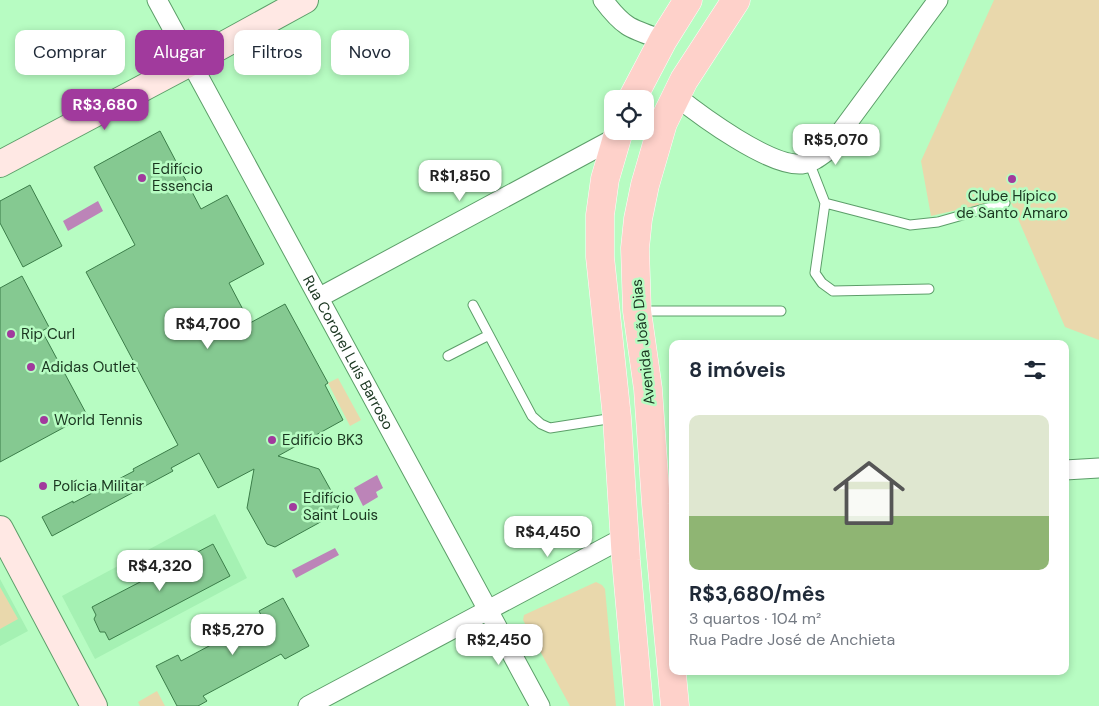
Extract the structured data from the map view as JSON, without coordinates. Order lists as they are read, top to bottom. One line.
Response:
{"streets":{"main road":["Avenida João Dias"],"street":["Rua Coronel Luís Barroso"]},"places":["Edifício Essencia","Clube Hípico de Santo Amaro","Rip Curl","Adidas Outlet","World Tennis","Edifício BK3","Polícia Militar","Edifício Saint Louis"],"page":{"chip":["Comprar","Alugar","Filtros","Novo"],"price":["R$3,680","R$5,070","R$1,850","R$4,700","R$4,450","R$4,320","R$5,270","R$2,450"],"heading":"8 imóveis","list":[{"name":"R$3,680/mês","note":"3 quartos · 104 m² · Rua Padre José de Anchieta"}]}}
